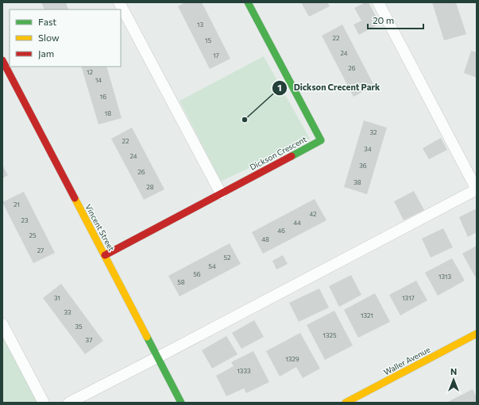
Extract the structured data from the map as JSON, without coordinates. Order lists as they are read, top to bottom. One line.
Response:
{"streets":{"street":["Dickson Crescent","Vincent Street","Waller Avenue"]},"crossings":[["Dickson Crescent","Vincent Street"]],"places":["Dickson Crecent Park"],"house_numbers":["13","22","15","24","17","26","12","14","16","18","32","22","34","24","36","26","38","28","21","42","23","44","46","25","48","27","52","54","56","1313","58","31","1317","33","1321","35","1325","37","1329","1333"],"legend":["Fast","Slow","Jam"],"scale_bar":"20 m","north":"top"}
